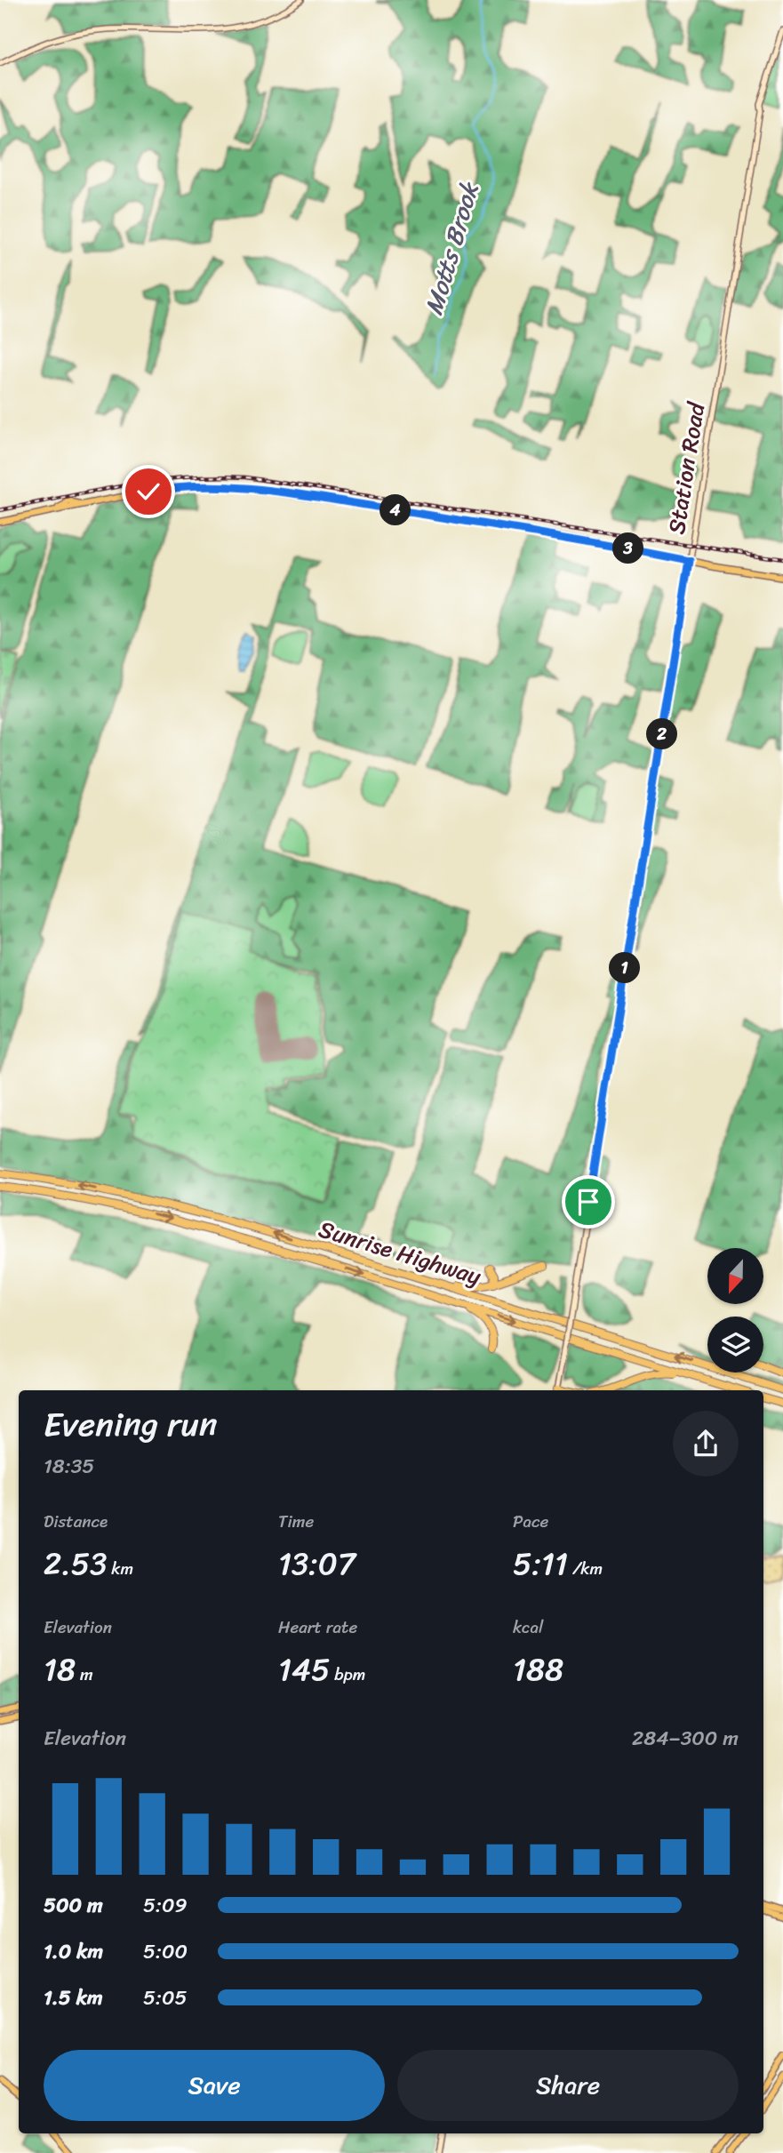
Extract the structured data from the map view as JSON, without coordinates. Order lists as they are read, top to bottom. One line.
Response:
{"streets":{"highway":["Sunrise Highway"],"main road":["Station Road"]},"water":["Motts Brook"],"north":"bottom","page":{"pins":["4","3","2","1"],"heading":["Evening run","18:35"],"stats":[["Distance","2.53 km"],["Time","13:07"],["Pace","5:11 /km"],["Elevation","18 m"],["Heart rate","145 bpm"],["kcal","188"]],"chart":["Elevation","284–300 m"],"list":[{"name":"500 m","note":"5:09"},{"name":"1.0 km","note":"5:00"},{"name":"1.5 km","note":"5:05"}],"buttons":["Save","Share"]}}
